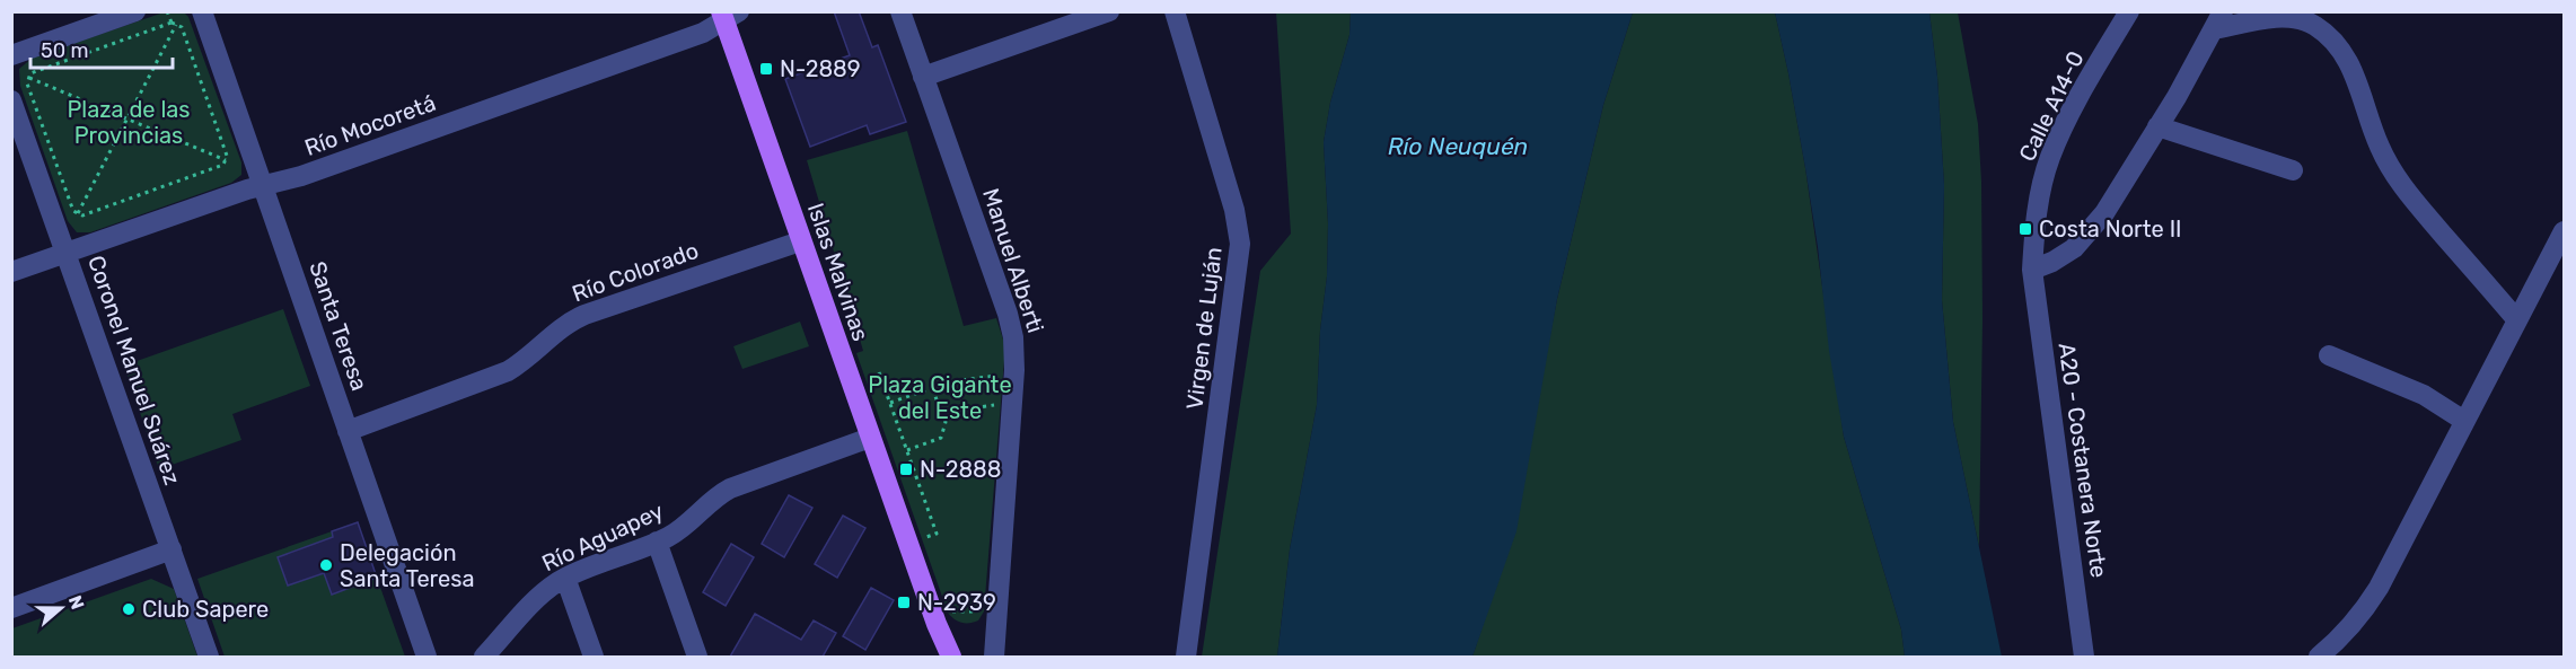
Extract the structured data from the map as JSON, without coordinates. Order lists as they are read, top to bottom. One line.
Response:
{"streets":{"main road":["Islas Malvinas"],"street":["Calle A14-0","Río Mocoretá","Manuel Alberti","Río Colorado","Santa Teresa","Virgen de Luján","Coronel Manuel Suárez","A20 - Costanera Norte","Río Aguapey"]},"crossings":[["Calle A14-0","A20 - Costanera Norte"],["Río Mocoretá","Islas Malvinas"],["Río Mocoretá","Santa Teresa"],["Río Mocoretá","Coronel Manuel Suárez"],["Río Colorado","Islas Malvinas"],["Río Colorado","Santa Teresa"],["Islas Malvinas","Río Aguapey"]],"water":["Río Neuquén"],"parks":["Plaza de las Provincias","Plaza Gigante del Este"],"places":{"transit":["N-2889","Costa Norte II","N-2888","N-2939"],"other":["Delegación Santa Teresa","Club Sapere"]},"scale_bar":"50 m","north":"right"}
